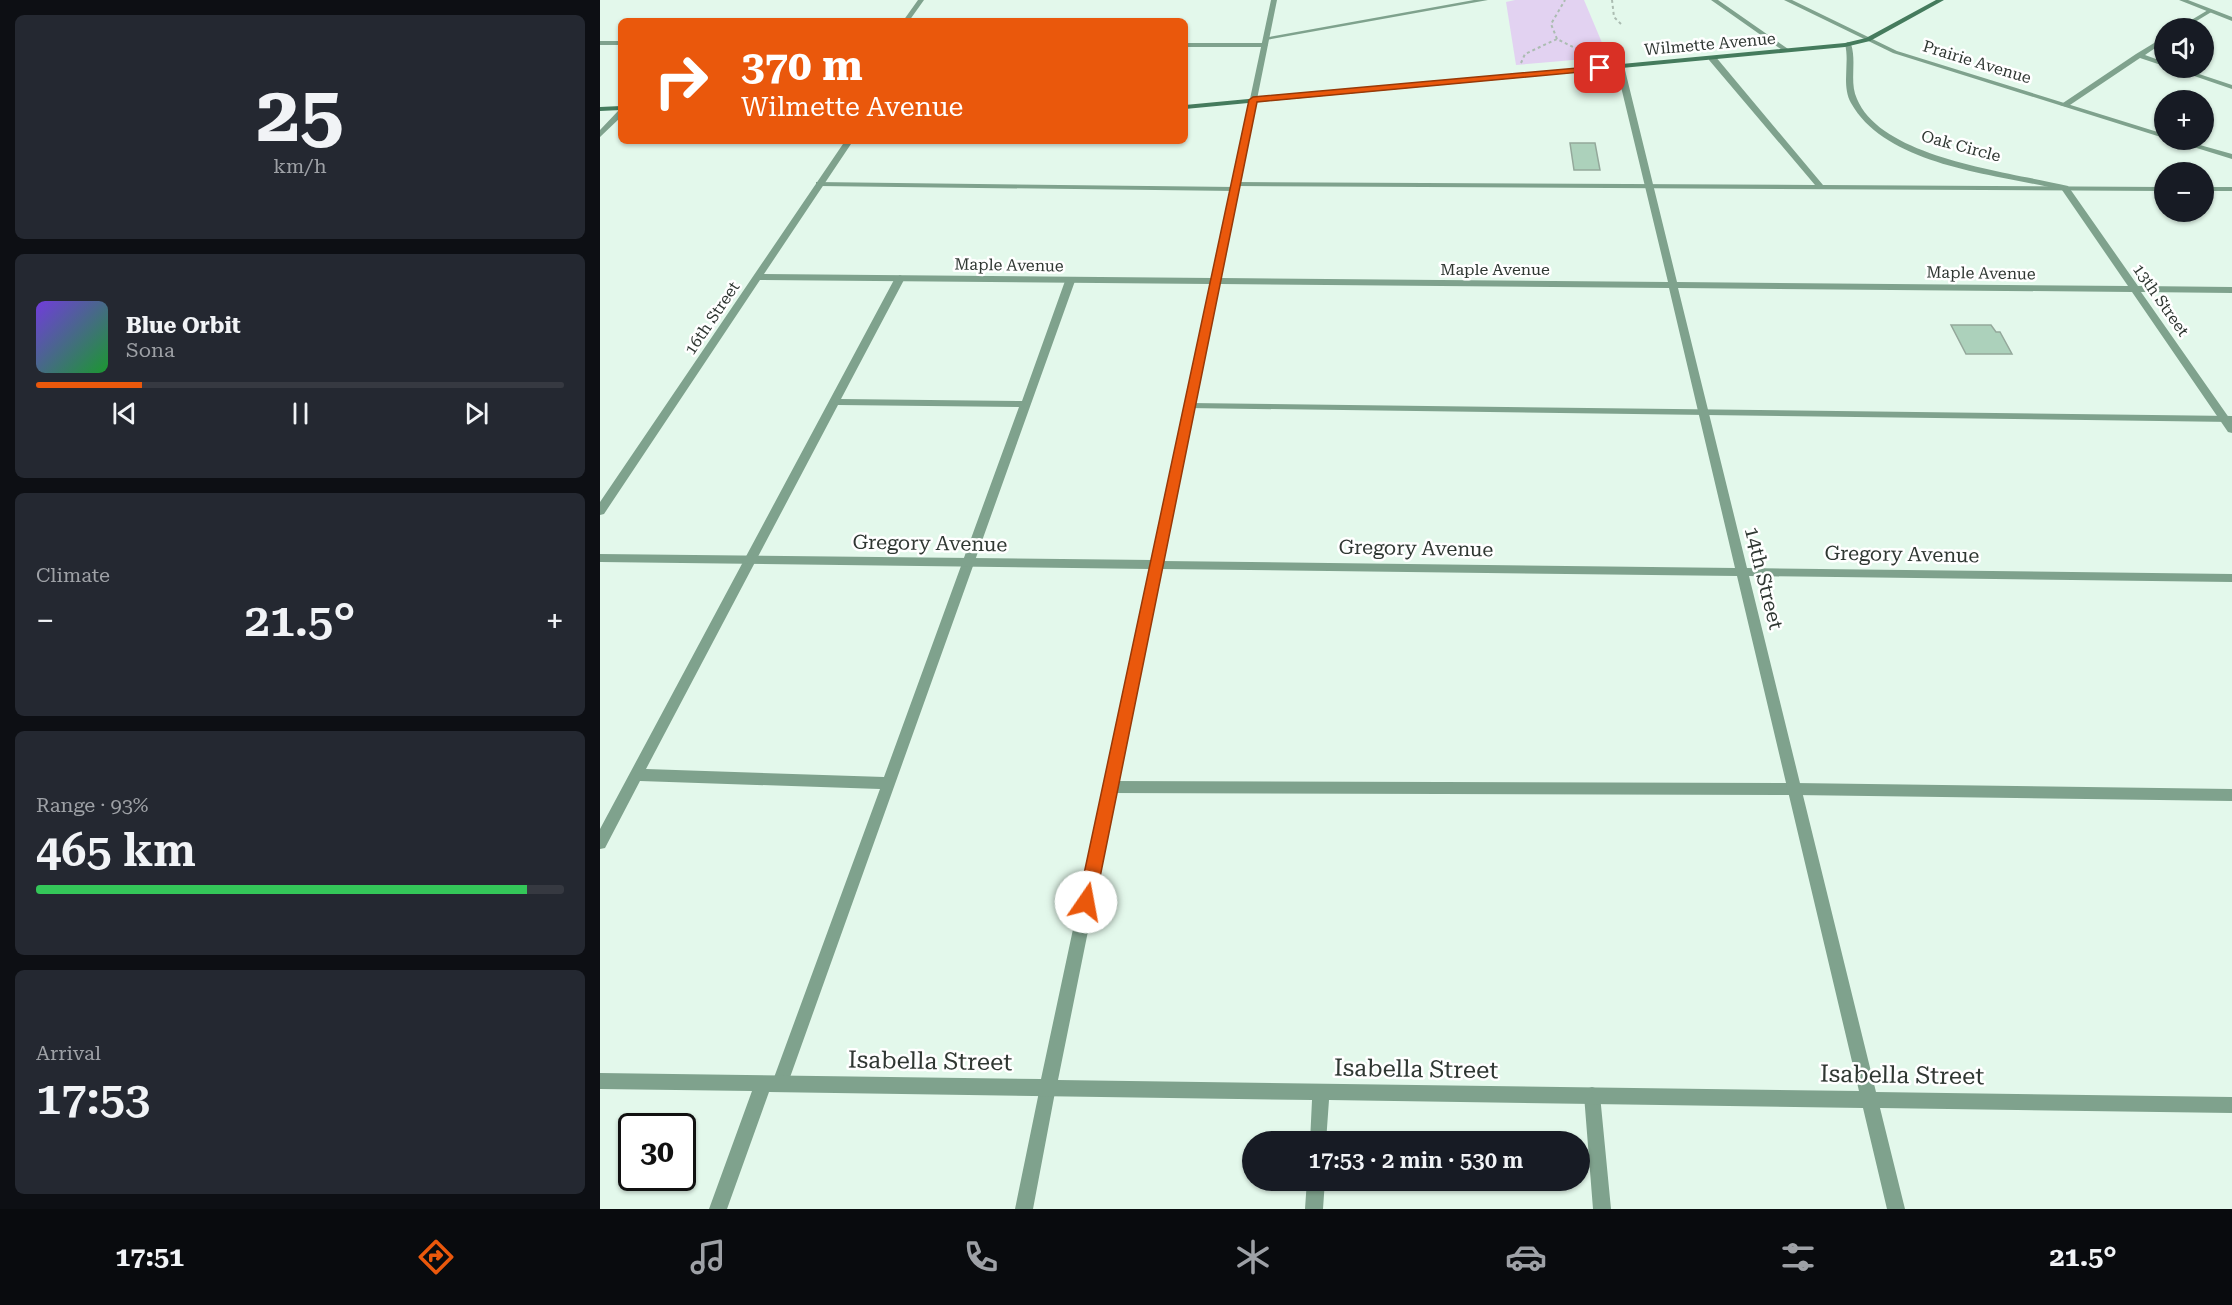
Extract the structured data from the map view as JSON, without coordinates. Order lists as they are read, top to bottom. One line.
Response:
{"streets":{"street":["Wilmette Avenue","Prairie Avenue","Oak Circle","Maple Avenue","13th Street","16th Street","Gregory Avenue","14th Street","Isabella Street"]},"crossings":[["Wilmette Avenue","Prairie Avenue"],["Wilmette Avenue","Oak Circle"],["Wilmette Avenue","14th Street"],["Oak Circle","13th Street"],["Maple Avenue","13th Street"],["Maple Avenue","16th Street"],["Maple Avenue","14th Street"],["Gregory Avenue","14th Street"],["14th Street","Isabella Street"]],"page":{"tile":[["25","km/h"],"Climate",["Range · 93%","465 km"],["Arrival","17:53"]],"map_buttons":["+","−"],"turn":["370 m","Wilmette Avenue"],"song":["Blue Orbit","Sona"],"heat":["−","21.5°","+"],"limit":"30","trip":"17:53 · 2 min · 530 m","tabs":["17:51","21.5°"]}}
